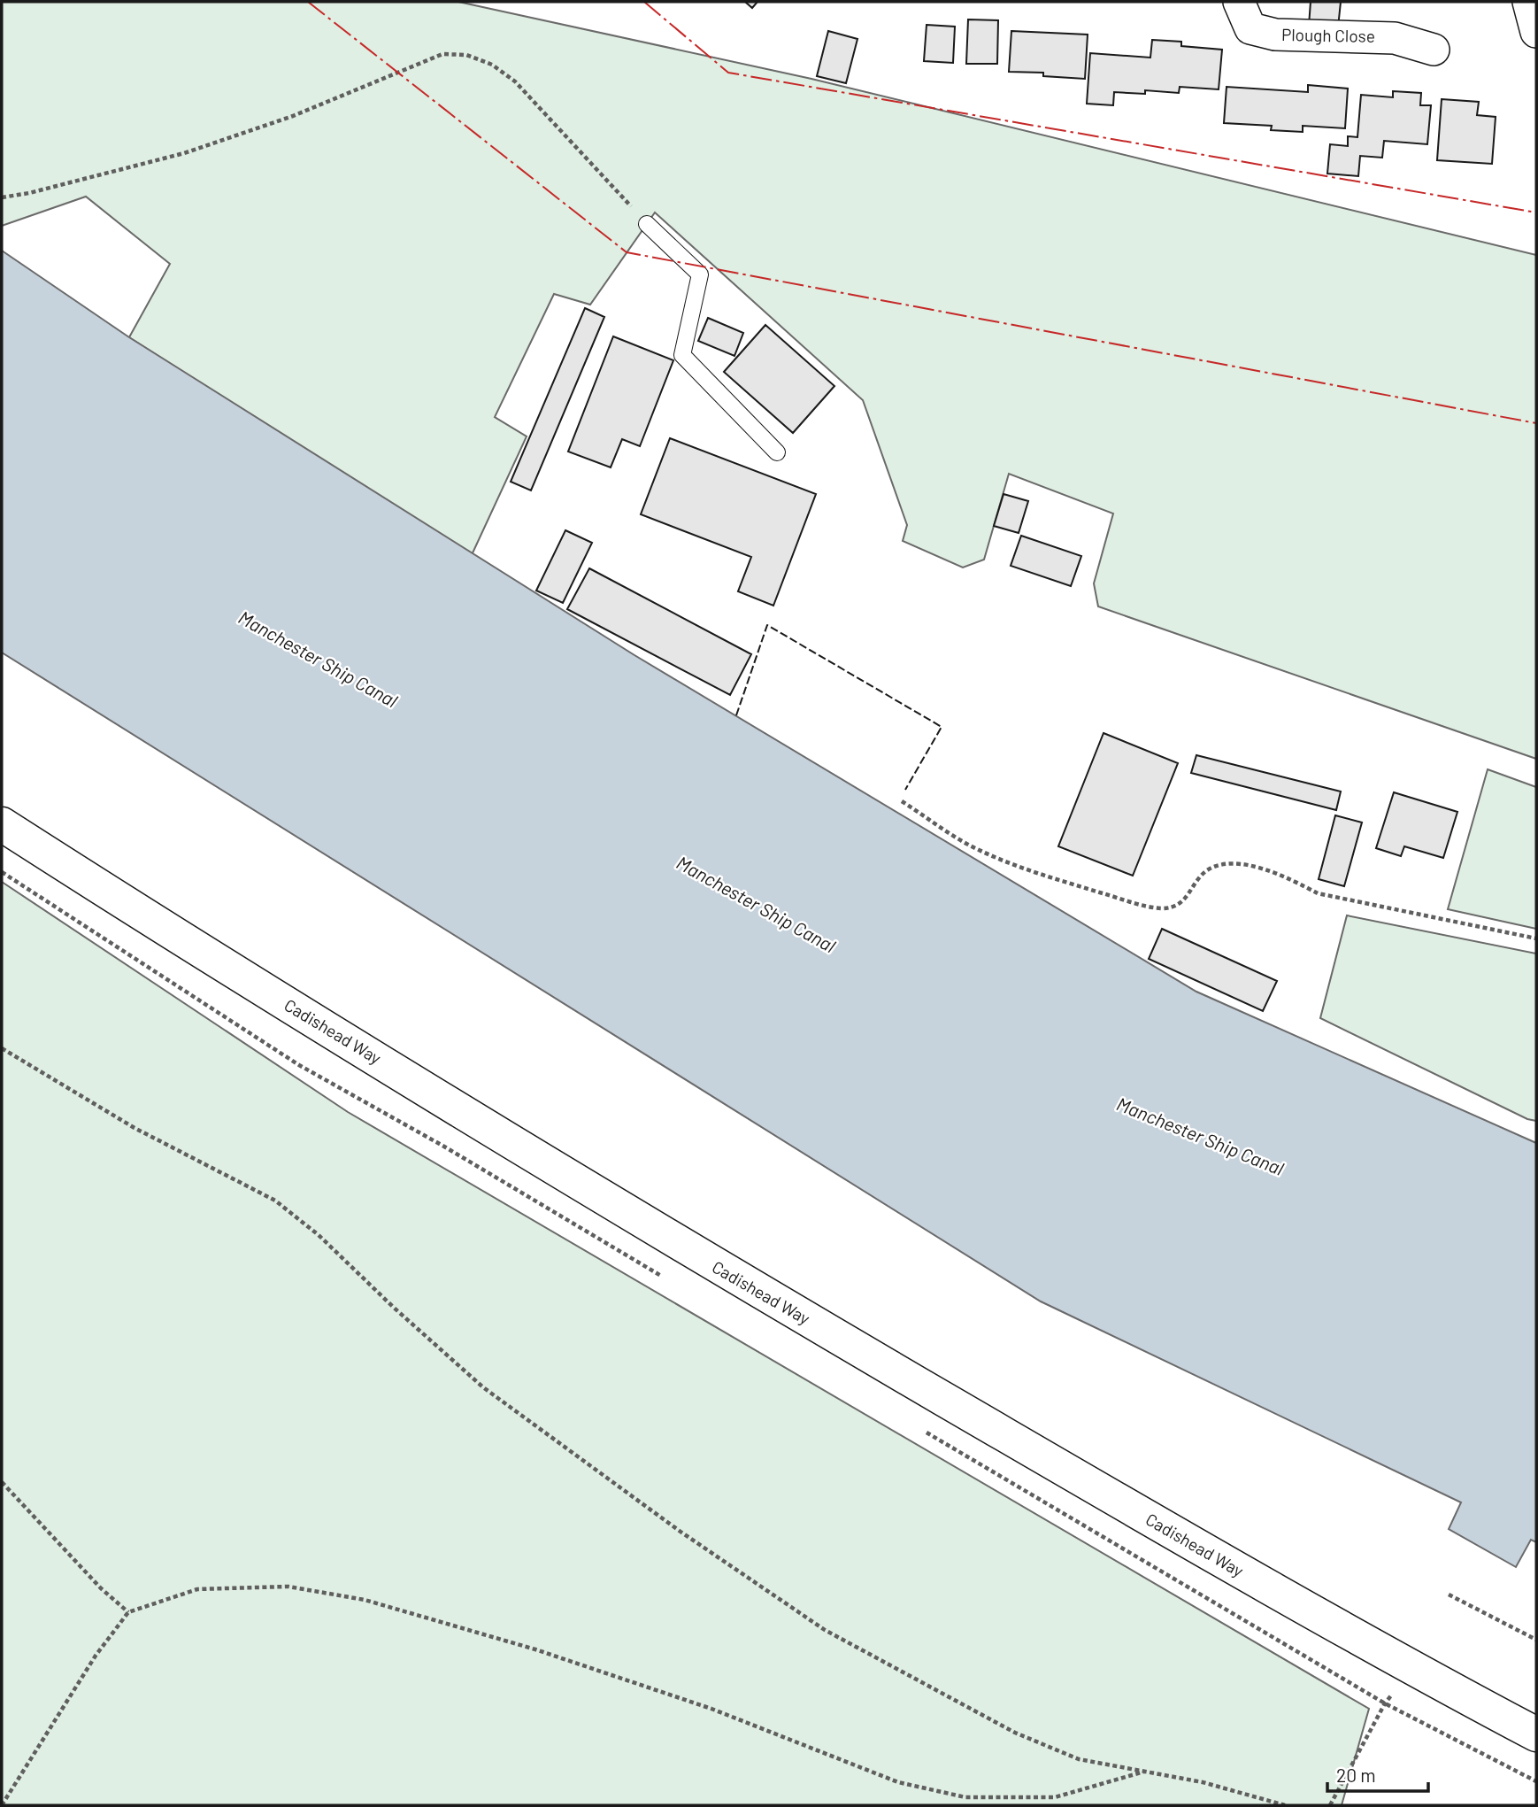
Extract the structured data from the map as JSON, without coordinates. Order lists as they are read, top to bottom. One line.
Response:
{"streets":{"highway":["Cadishead Way"],"street":["Plough Close"]},"water":["Manchester Ship Canal"],"scale_bar":"20 m"}
